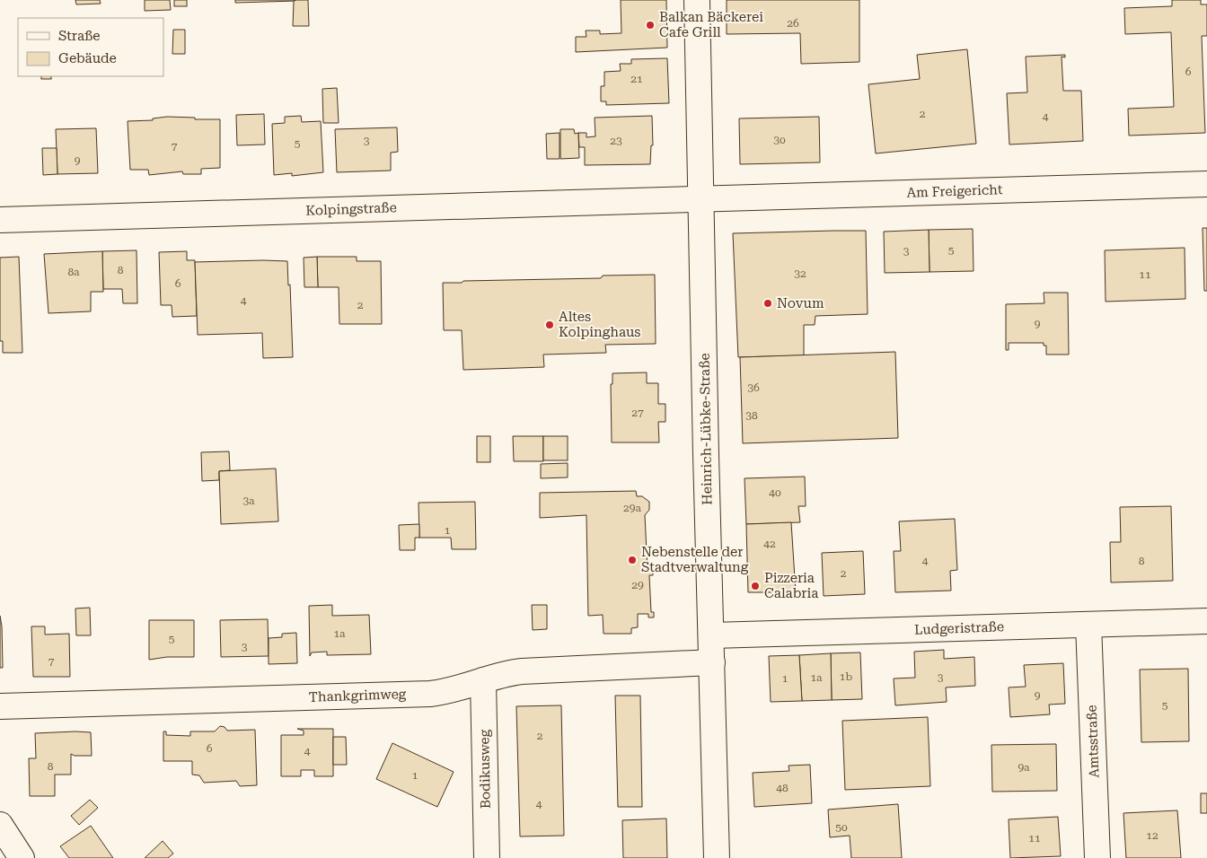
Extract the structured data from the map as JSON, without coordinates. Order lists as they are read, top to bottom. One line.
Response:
{"streets":{"street":["Am Freigericht","Kolpingstraße","Heinrich-Lübke-Straße","Ludgeristraße","Thankgrimweg","Amtsstraße","Bodikusweg"]},"crossings":[["Am Freigericht","Kolpingstraße"],["Am Freigericht","Heinrich-Lübke-Straße"],["Kolpingstraße","Heinrich-Lübke-Straße"],["Heinrich-Lübke-Straße","Ludgeristraße"],["Heinrich-Lübke-Straße","Thankgrimweg"],["Ludgeristraße","Amtsstraße"],["Thankgrimweg","Bodikusweg"]],"places":["Balkan Bäckerei Cafe Grill","Novum","Altes Kolpinghaus","Nebenstelle der Stadtverwaltung","Pizzeria Calabria"],"house_numbers":["26","6","21","2","4","30","3","23","5","7","9","5","3","8","8a","32","11","6","4","2","9","36","27","38","40","3a","29a","1","42","4","8","2","29","1a","5","3","7","1b","1a","3","1","9","5","2","6","4","8","9a","1","48","4","50","12","11"],"legend":["Straße","Gebäude"]}
